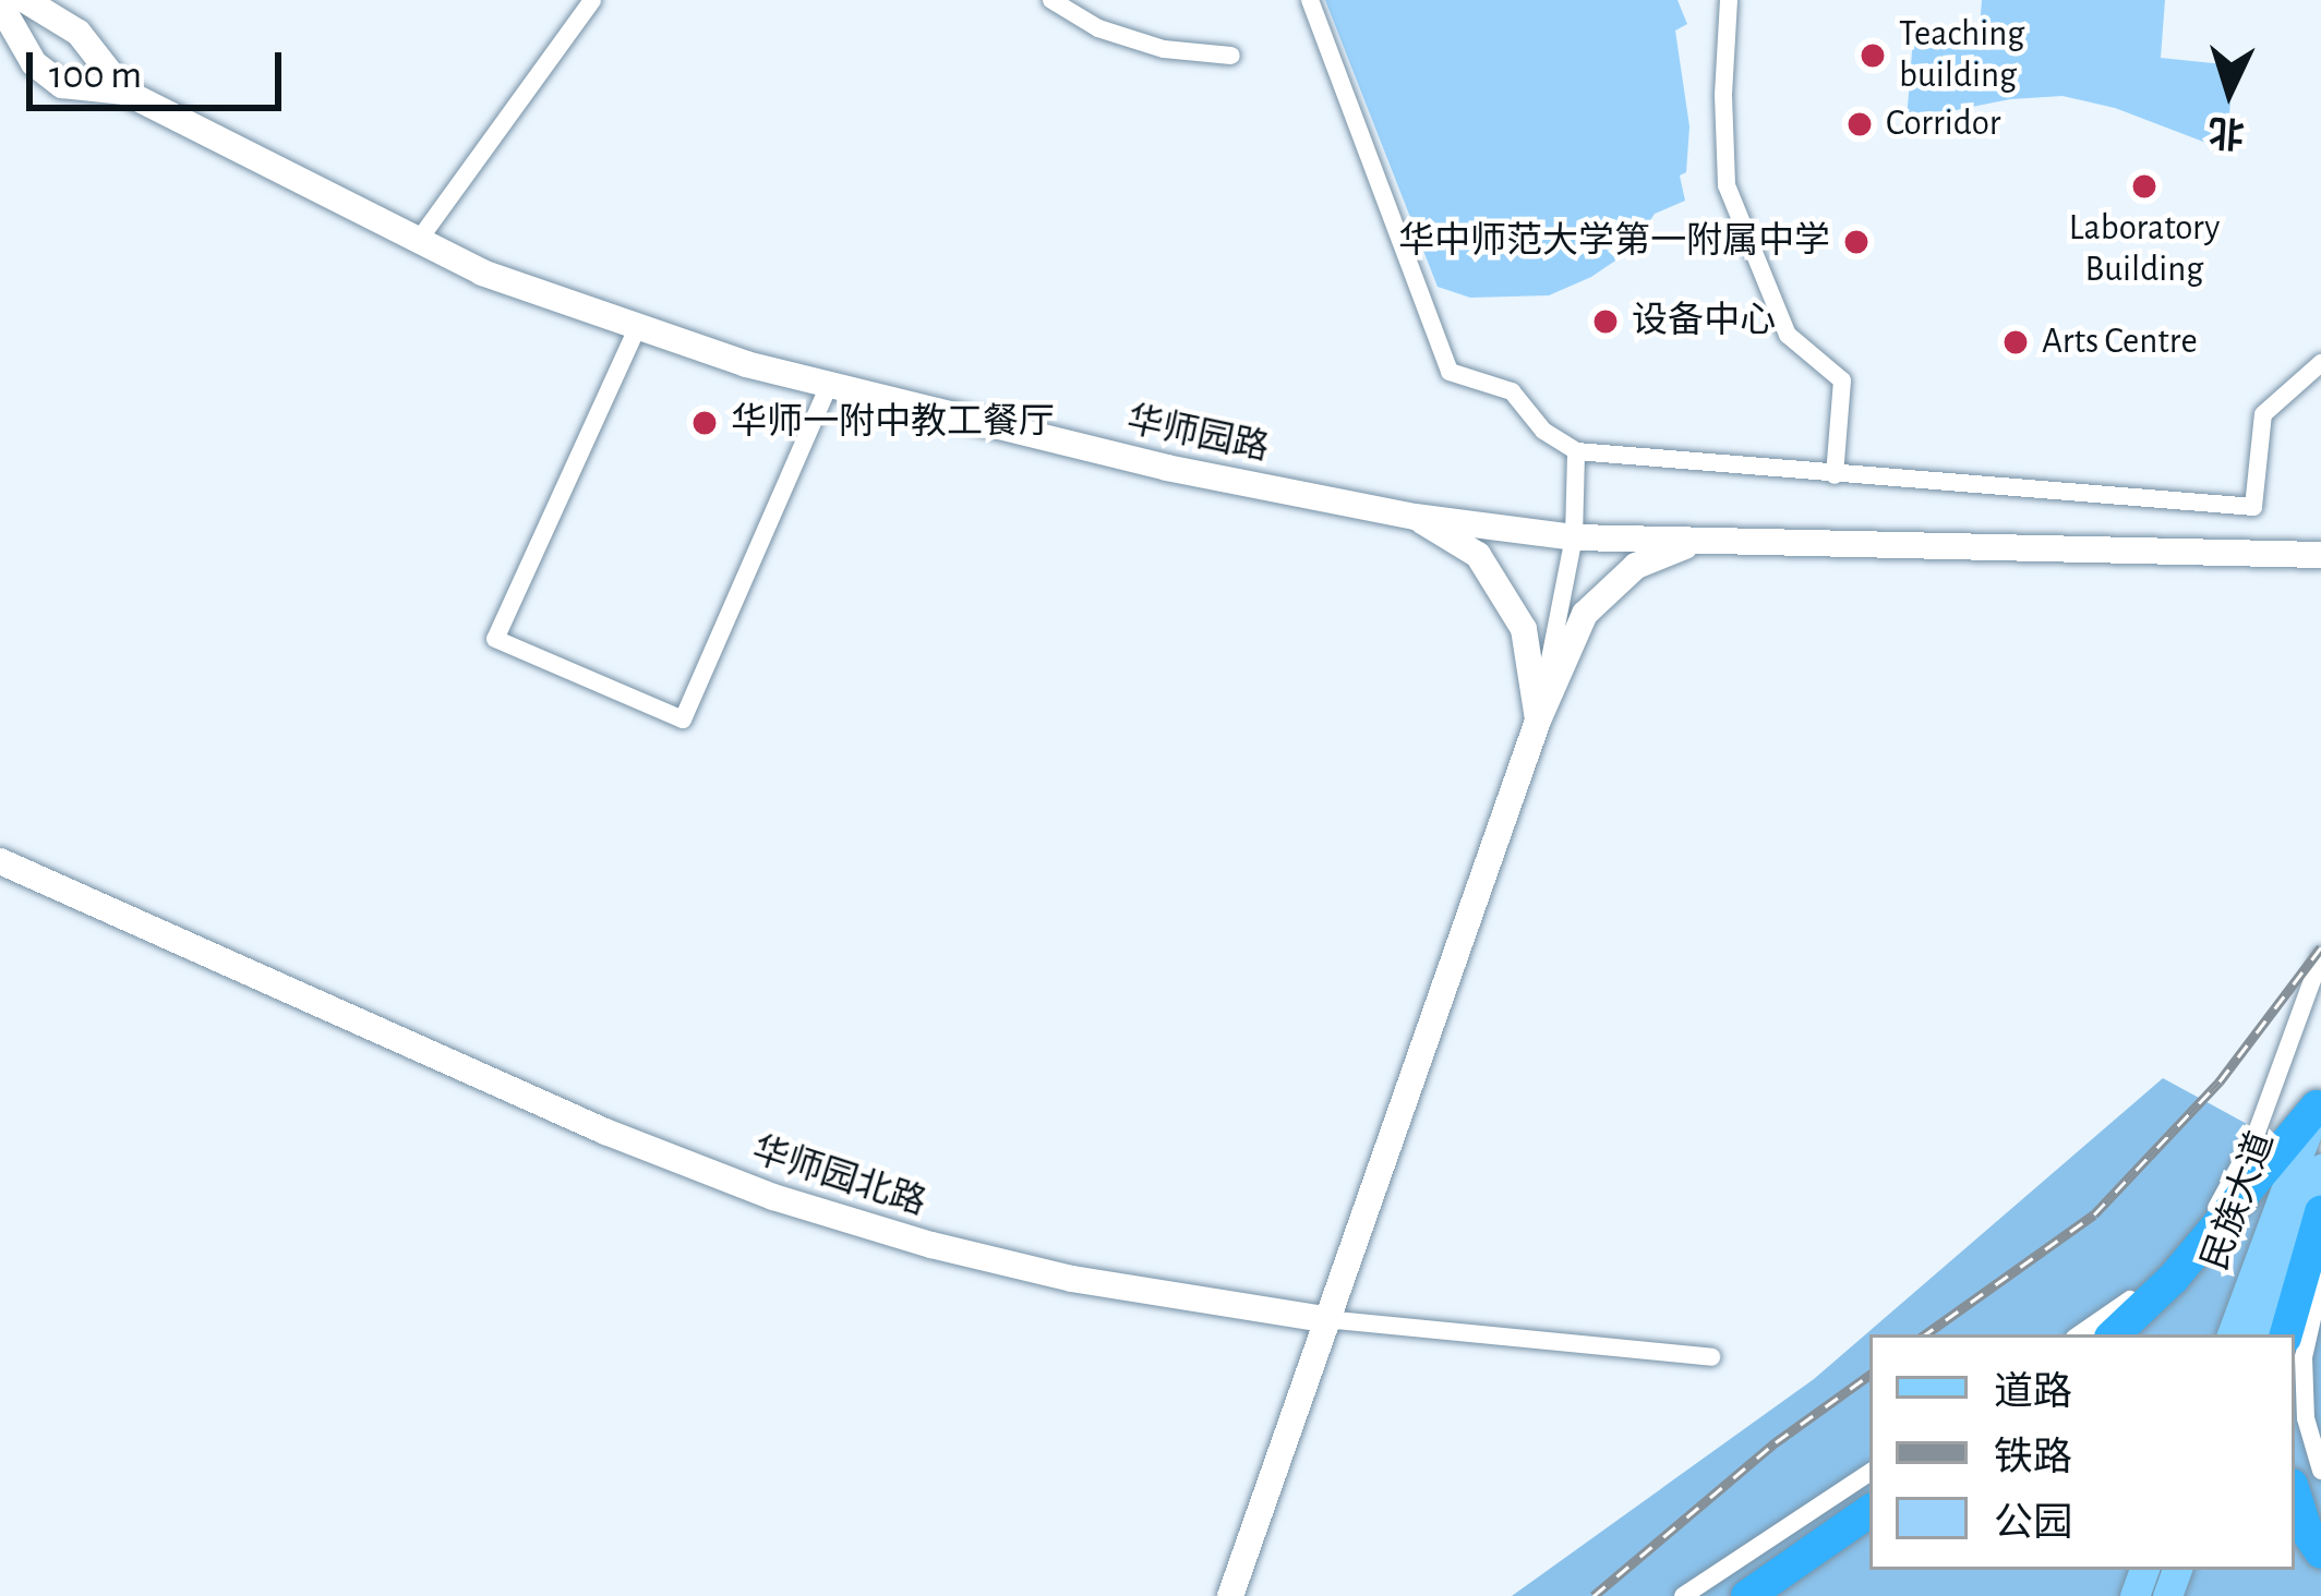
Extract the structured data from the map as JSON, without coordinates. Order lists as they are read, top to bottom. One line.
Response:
{"streets":{"main road":["华师园路","华师园北路","民族大道"]},"places":["Teaching building","Corridor","Laboratory Building","华中师范大学第一附属中学","设备中心","Arts Centre","华师一附中教工餐厅"],"legend":["道路","铁路","公园"],"scale_bar":"100 m","north":"bottom"}
